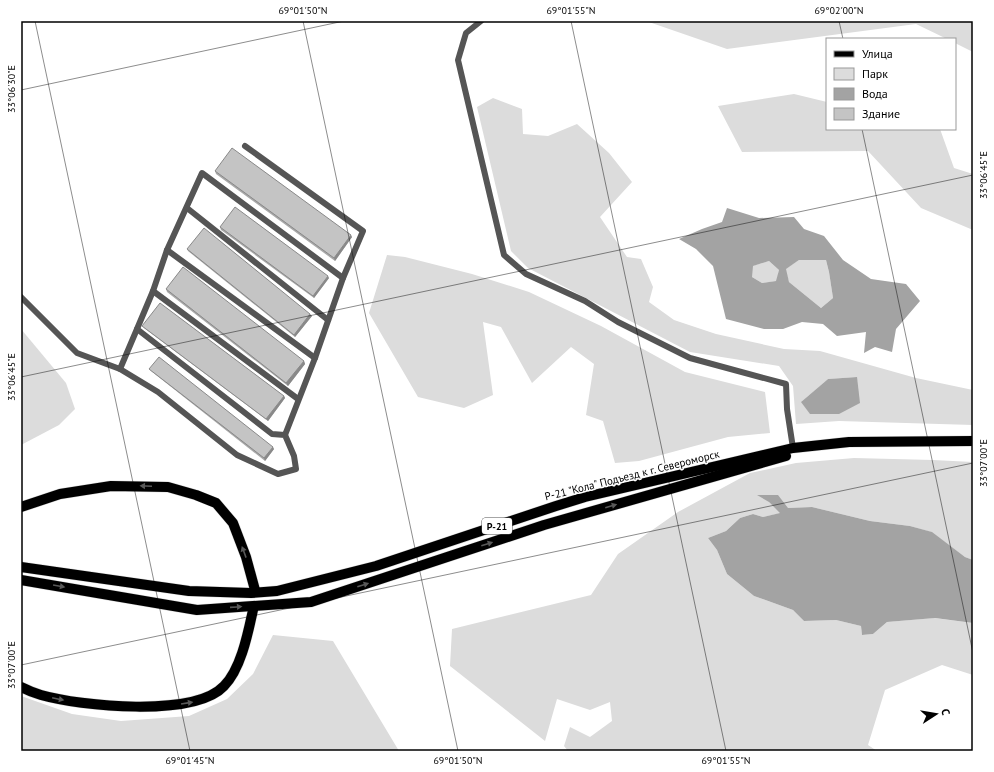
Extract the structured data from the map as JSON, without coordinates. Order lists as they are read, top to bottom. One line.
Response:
{"streets":{"main road":["Р-21 \"Кола\" Подъезд к г. Североморск","Р-21"]},"legend":["Улица","Парк","Вода","Здание"],"north":"right","coordinates":["69°01'50\"N","69°01'55\"N","69°02'00\"N","33°06'30\"E","33°06'45\"E","33°07'00\"E","69°01'45\"N"]}
